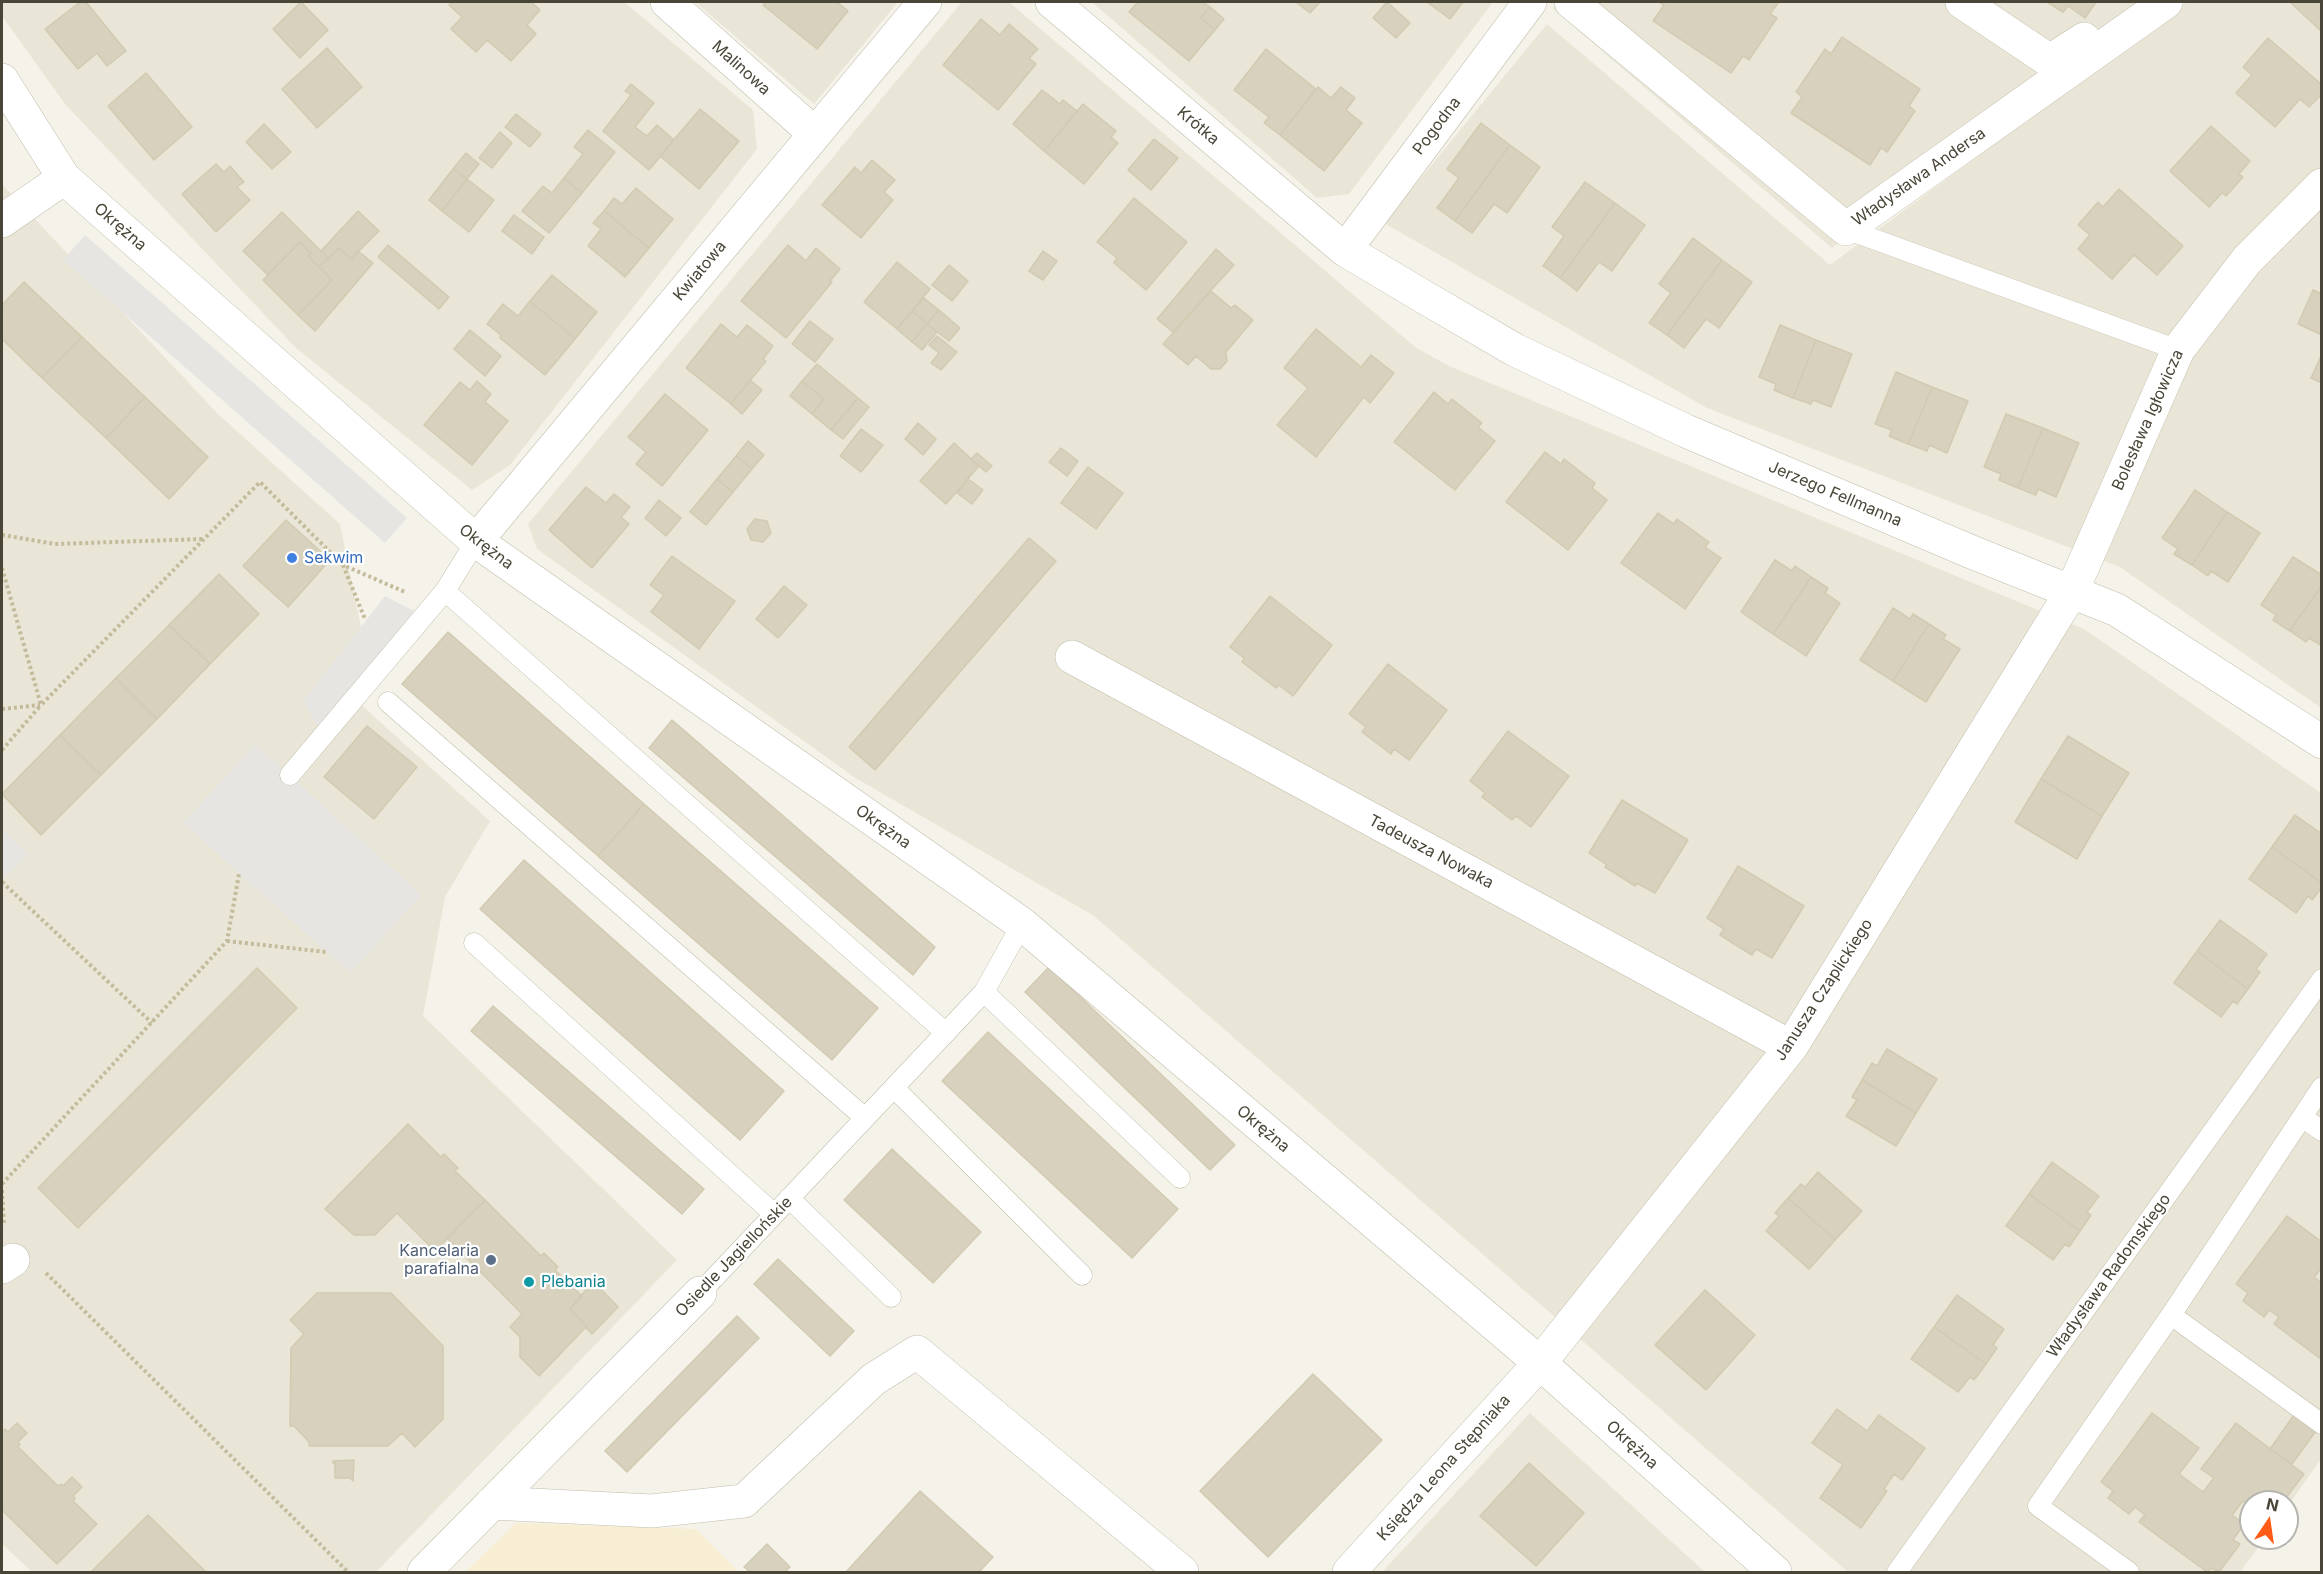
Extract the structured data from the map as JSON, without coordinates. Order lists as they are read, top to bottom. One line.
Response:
{"streets":{"street":["Malinowa","Krótka","Pogodna","Władysława Andersa","Okrężna","Kwiatowa","Bolesława Igłowicza","Jerzego Fellmanna","Tadeusza Nowaka","Janusza Czaplickiego","Osiedle Jagiellońskie","Księdza Leona Stępniaka"],"lane":["Władysława Radomskiego"]},"crossings":[["Malinowa","Kwiatowa"],["Krótka","Pogodna"],["Krótka","Jerzego Fellmanna"],["Pogodna","Jerzego Fellmanna"],["Okrężna","Kwiatowa"],["Okrężna","Janusza Czaplickiego"],["Okrężna","Osiedle Jagiellońskie"],["Okrężna","Księdza Leona Stępniaka"],["Bolesława Igłowicza","Jerzego Fellmanna"],["Bolesława Igłowicza","Janusza Czaplickiego"],["Jerzego Fellmanna","Janusza Czaplickiego"],["Tadeusza Nowaka","Janusza Czaplickiego"],["Janusza Czaplickiego","Księdza Leona Stępniaka"]],"places":["Sekwim","Kancelaria parafialna","Plebania"],"north":"top"}
